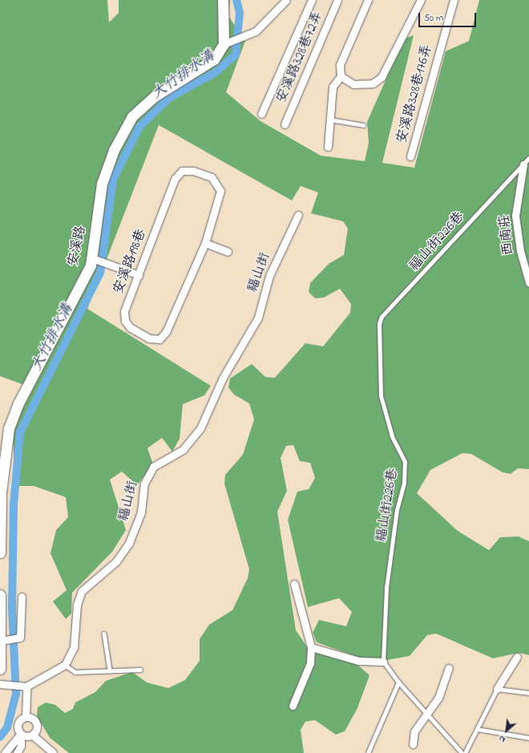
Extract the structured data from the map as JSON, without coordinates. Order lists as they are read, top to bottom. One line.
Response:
{"streets":{"street":["安溪路328巷72弄","安溪路328巷176弄","西南莊","安溪路","安溪路198巷","福山街"],"lane":["福山街226巷"]},"crossings":[["西南莊","福山街226巷"]],"water":["大竹排水溝"],"scale_bar":"50 m","north":"bottom left"}
